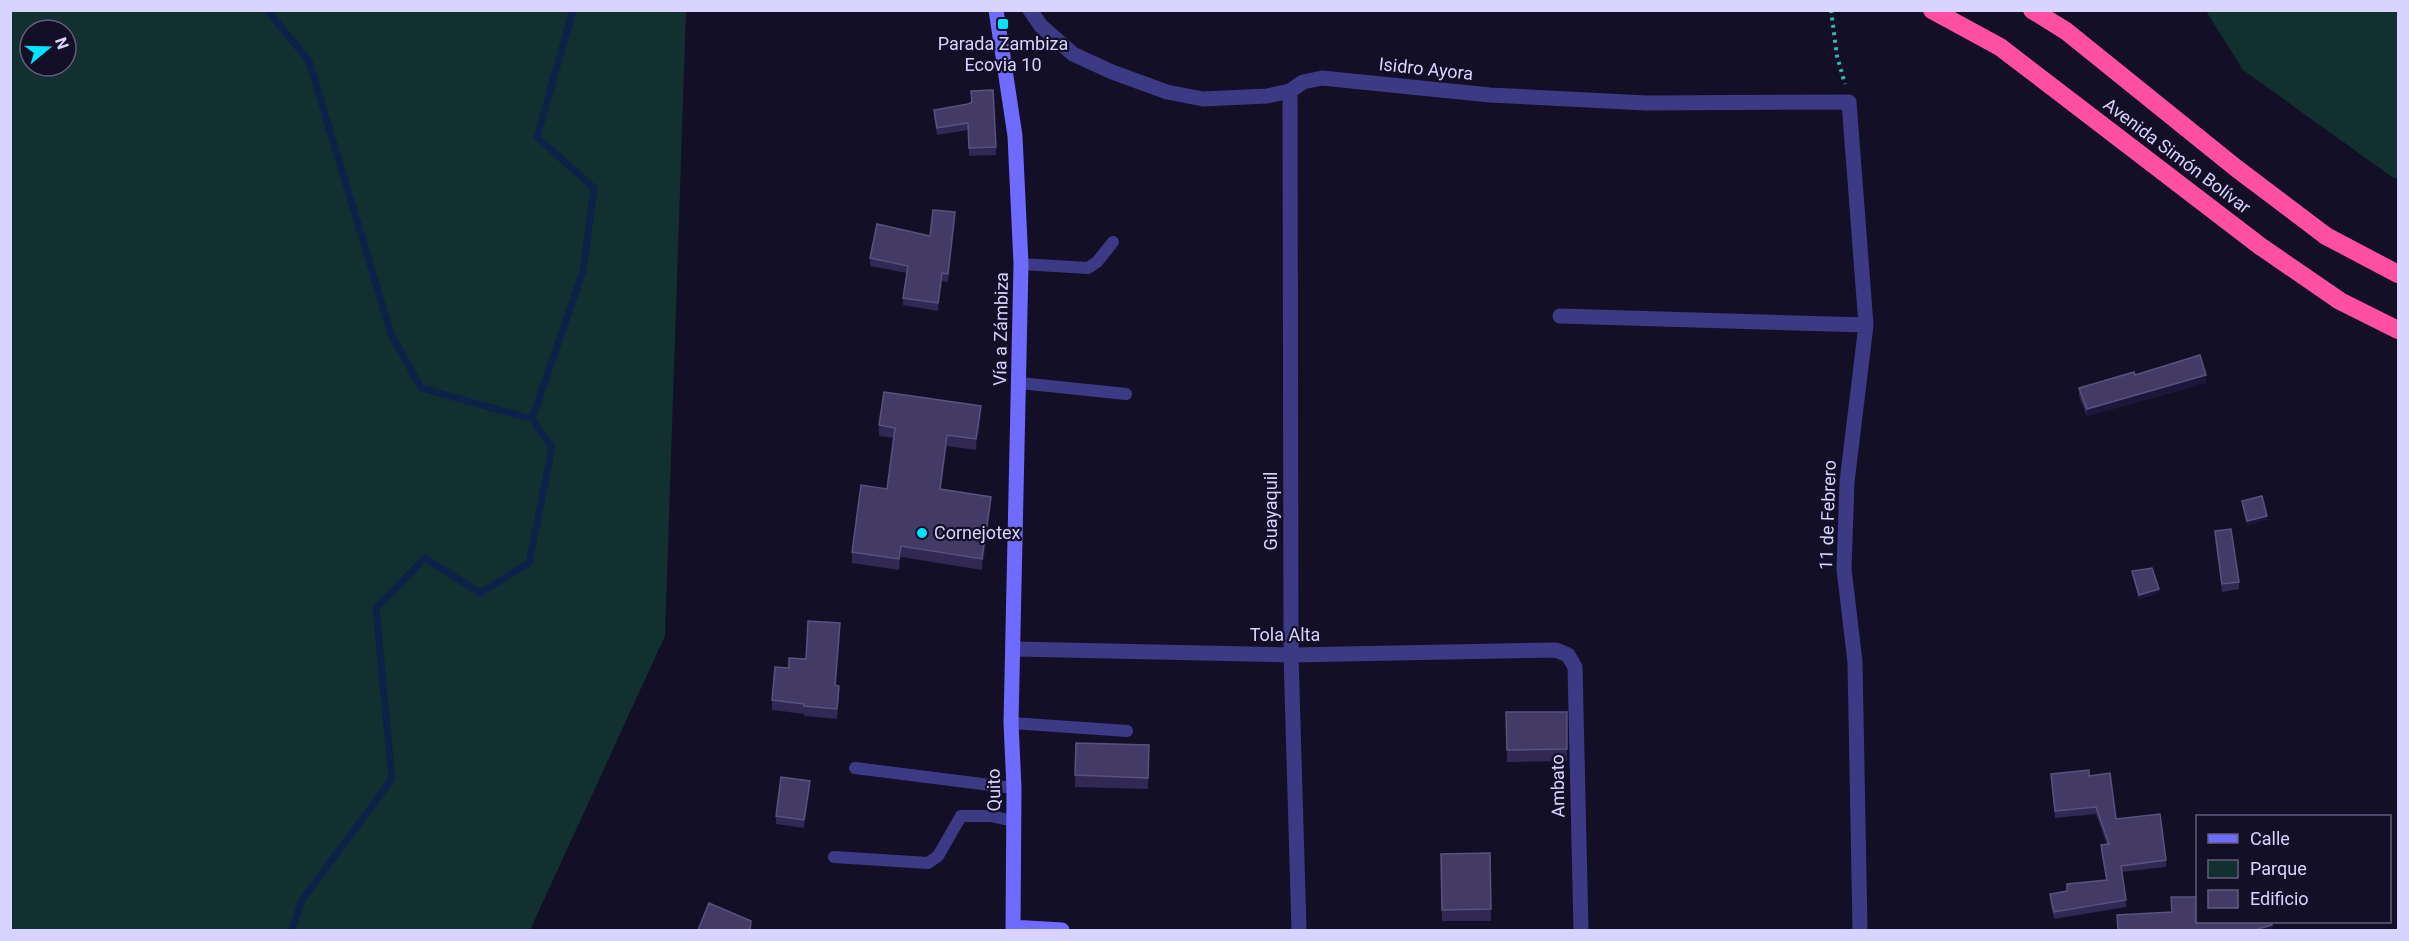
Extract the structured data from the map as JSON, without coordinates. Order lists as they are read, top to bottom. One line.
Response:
{"streets":{"highway":["Avenida Simón Bolívar"],"street":["Isidro Ayora","Vía a Zámbiza","Guayaquil","11 de Febrero","Tola Alta","Ambato","Quito"]},"crossings":[["Isidro Ayora","Guayaquil"],["Isidro Ayora","11 de Febrero"],["Vía a Zámbiza","Tola Alta"],["Vía a Zámbiza","Quito"],["Guayaquil","Tola Alta"],["Tola Alta","Ambato"],["Tola Alta","Quito"]],"places":{"transit":["Parada Zambiza Ecovia 10"],"other":["Cornejotex"]},"legend":["Calle","Parque","Edificio"],"north":"right"}
